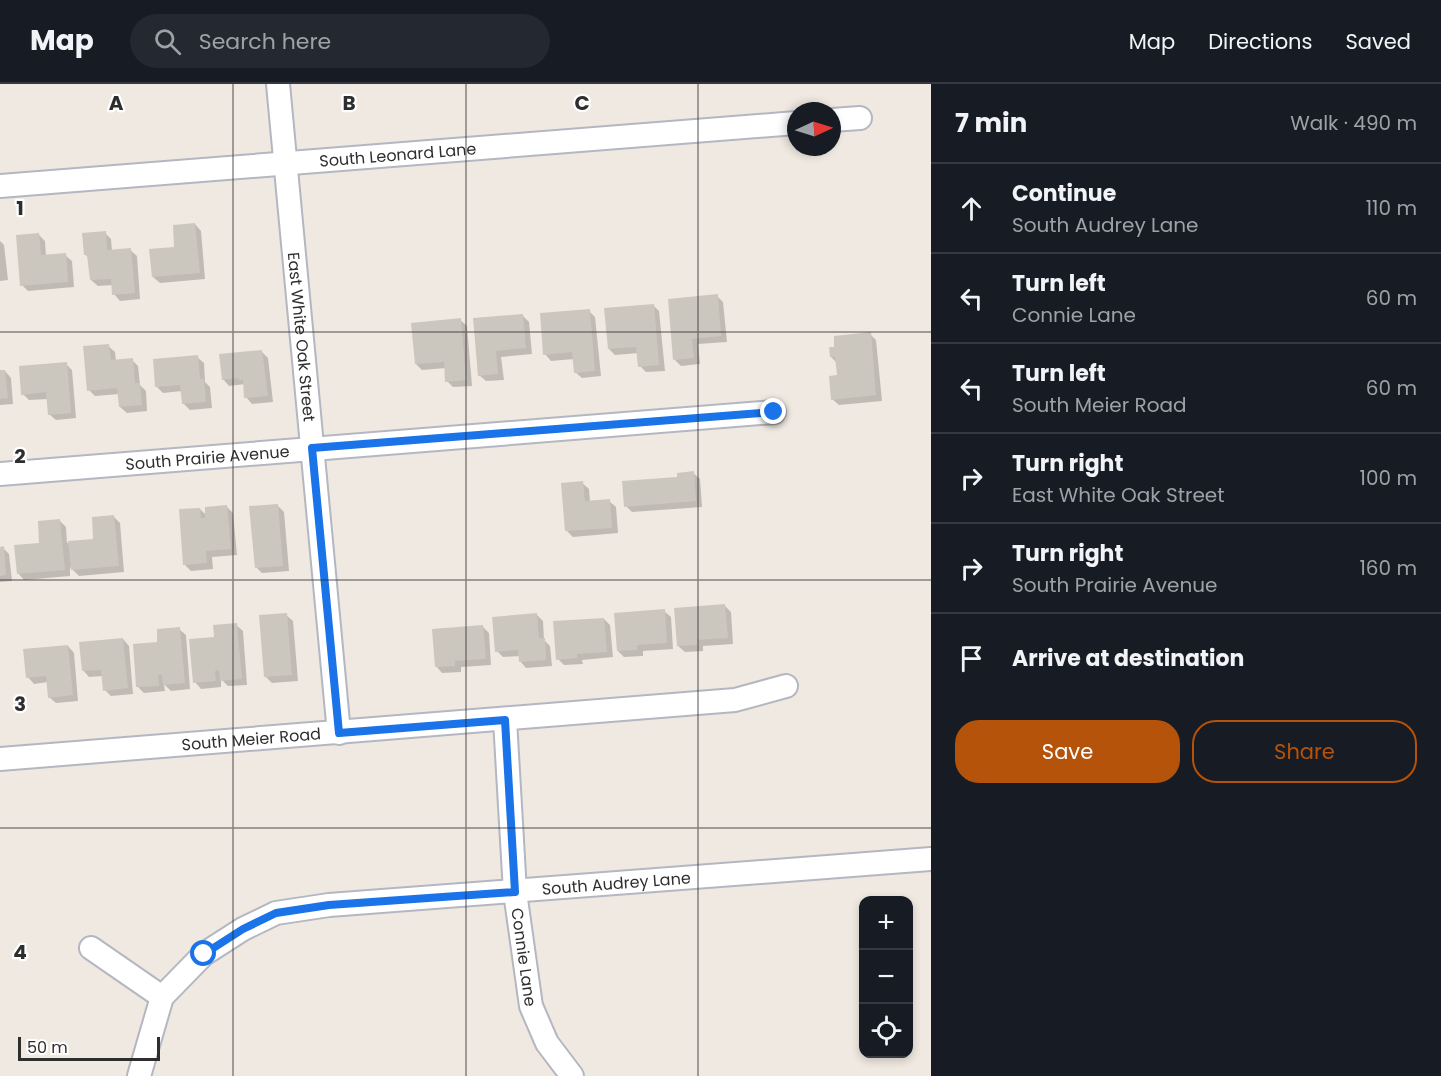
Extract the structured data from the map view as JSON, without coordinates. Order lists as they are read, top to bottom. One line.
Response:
{"streets":{"street":["South Leonard Lane","East White Oak Street","South Prairie Avenue","South Meier Road","South Audrey Lane","Connie Lane"]},"crossings":[["South Leonard Lane","East White Oak Street"],["East White Oak Street","South Prairie Avenue"],["East White Oak Street","South Meier Road"],["South Meier Road","Connie Lane"],["South Audrey Lane","Connie Lane"]],"scale_bar":"50 m","north":"right","page":{"header":"Map","search":"Search here","nav":["Map","Directions","Saved"],"heading":["7 min","Walk · 490 m"],"list":[["Continue","South Audrey Lane","110 m"],["Turn left","Connie Lane","60 m"],["Turn left","South Meier Road","60 m"],["Turn right","East White Oak Street","100 m"],["Turn right","South Prairie Avenue","160 m"],"Arrive at destination"],"buttons":["Save","Share"],"map_buttons":["+","−"],"scale":"50 m"},"grid":{"columns":["A","B","C"],"rows":["1","2","3","4"]}}
